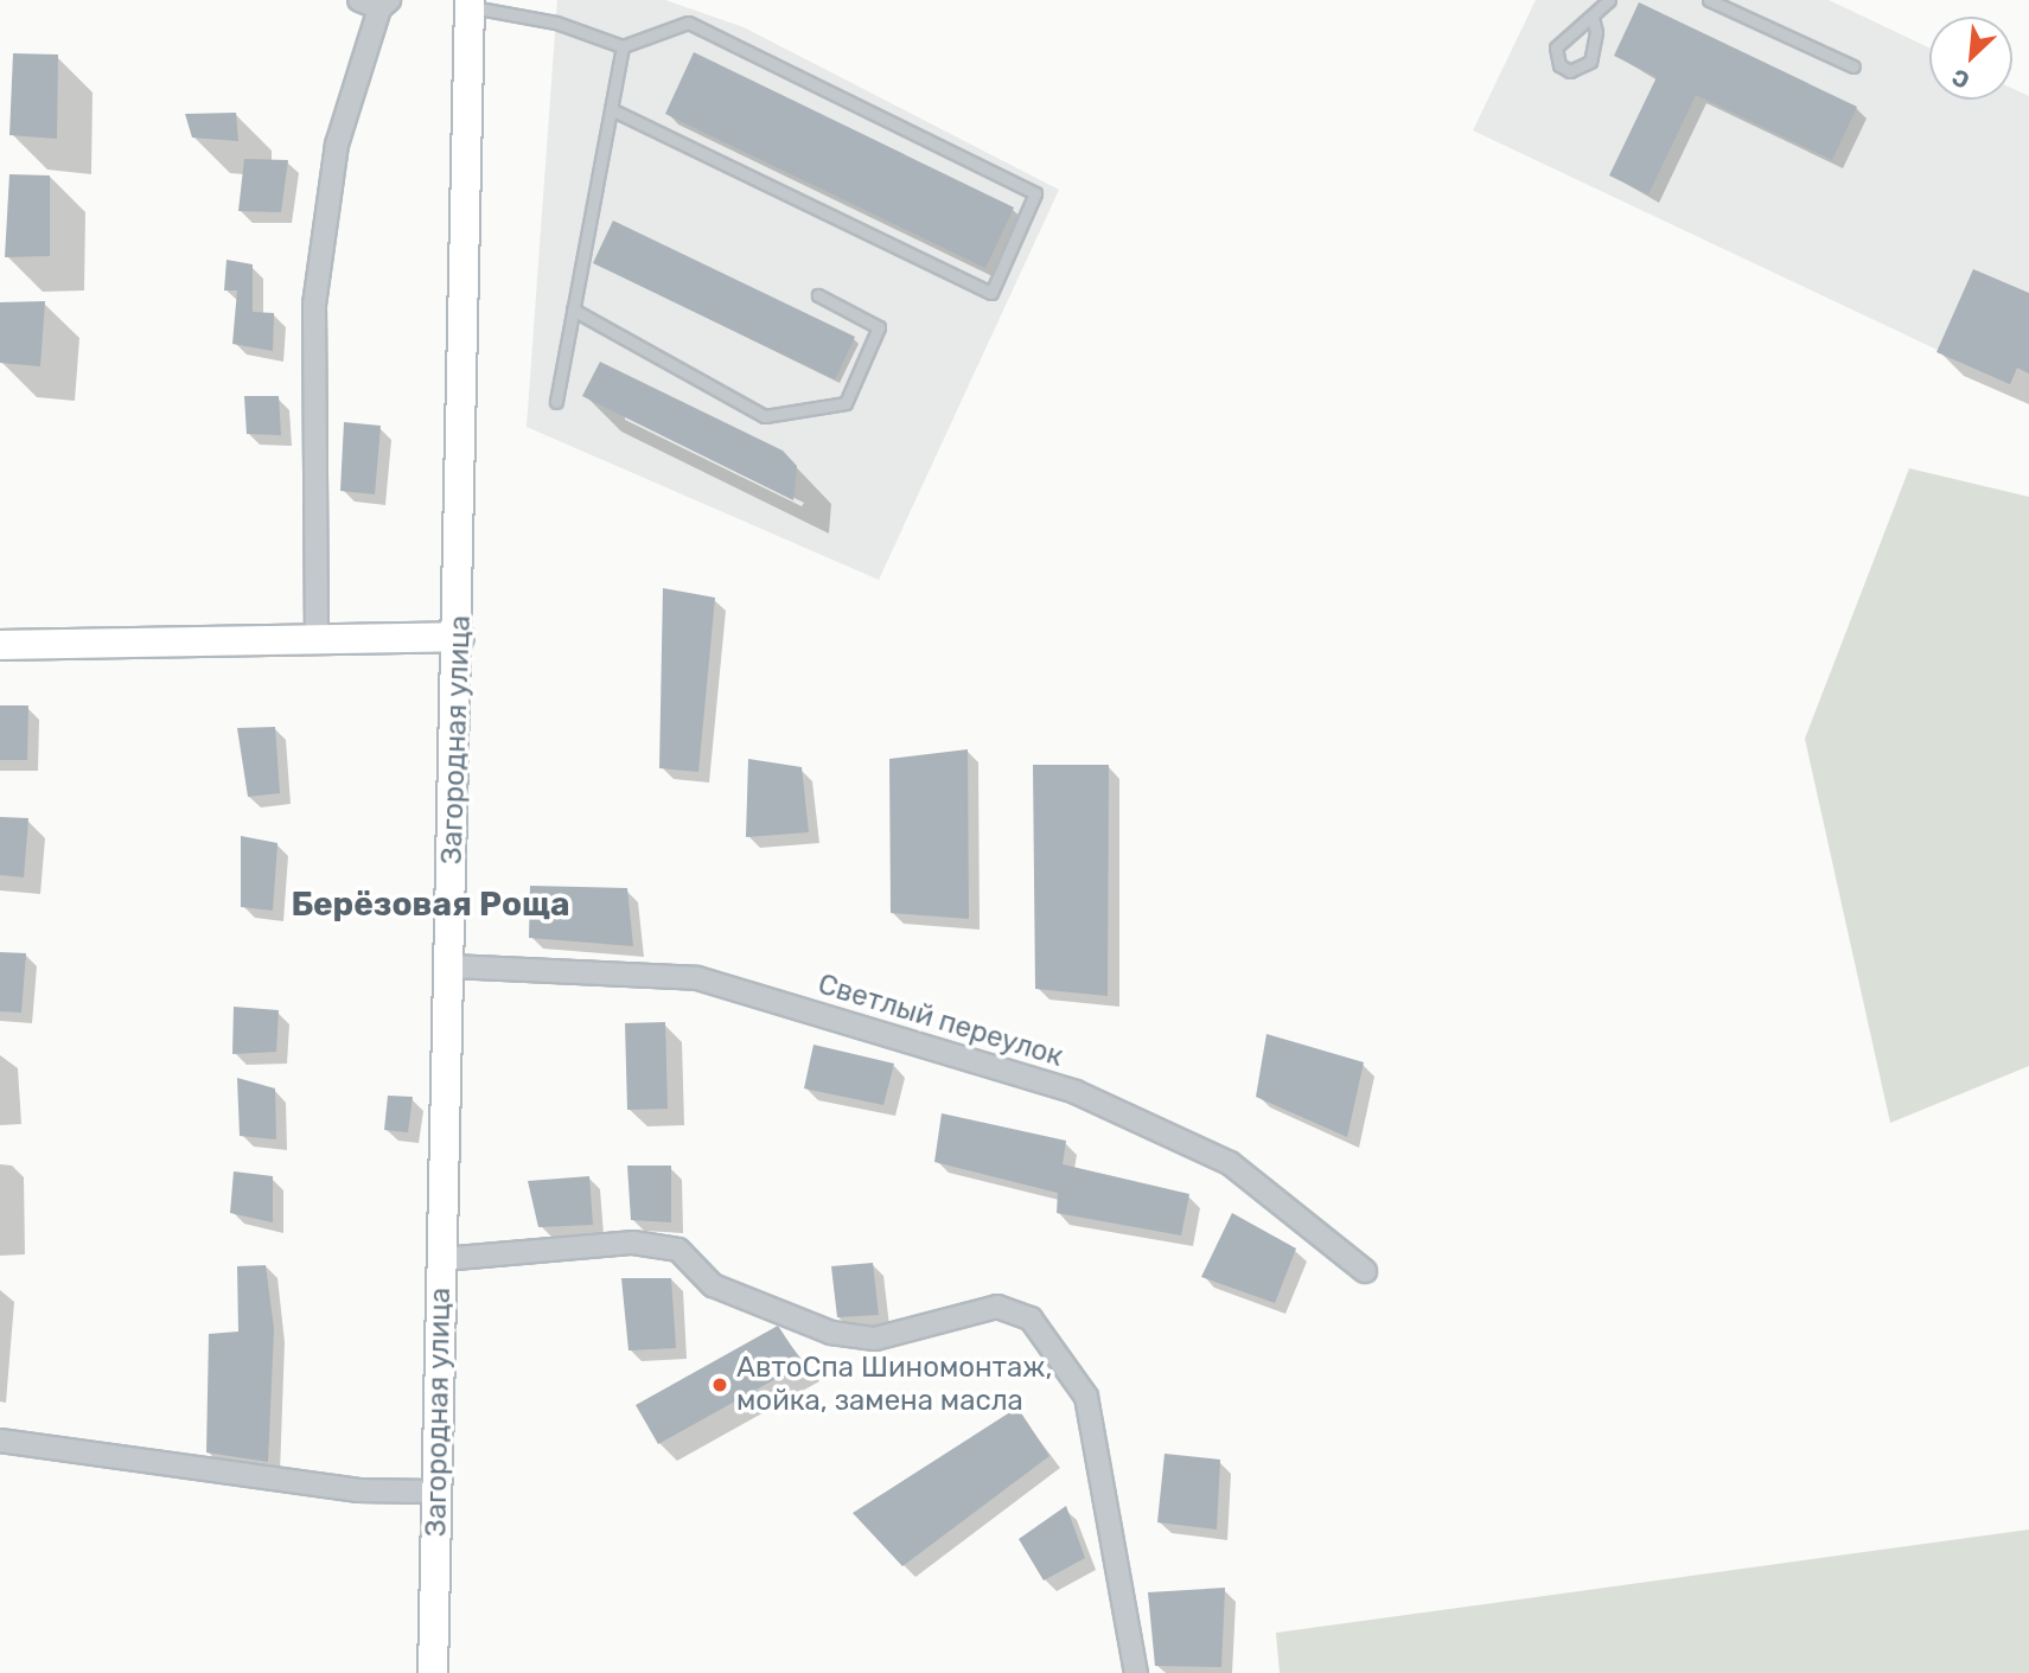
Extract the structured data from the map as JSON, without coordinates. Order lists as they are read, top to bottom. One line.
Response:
{"streets":{"street":["Загородная улица","Светлый переулок"]},"crossings":[["Загородная улица","Светлый переулок"]],"districts":["Берёзовая Роща"],"places":["АвтоСпа Шиномонтаж, мойка, замена масла"],"north":"bottom left"}
